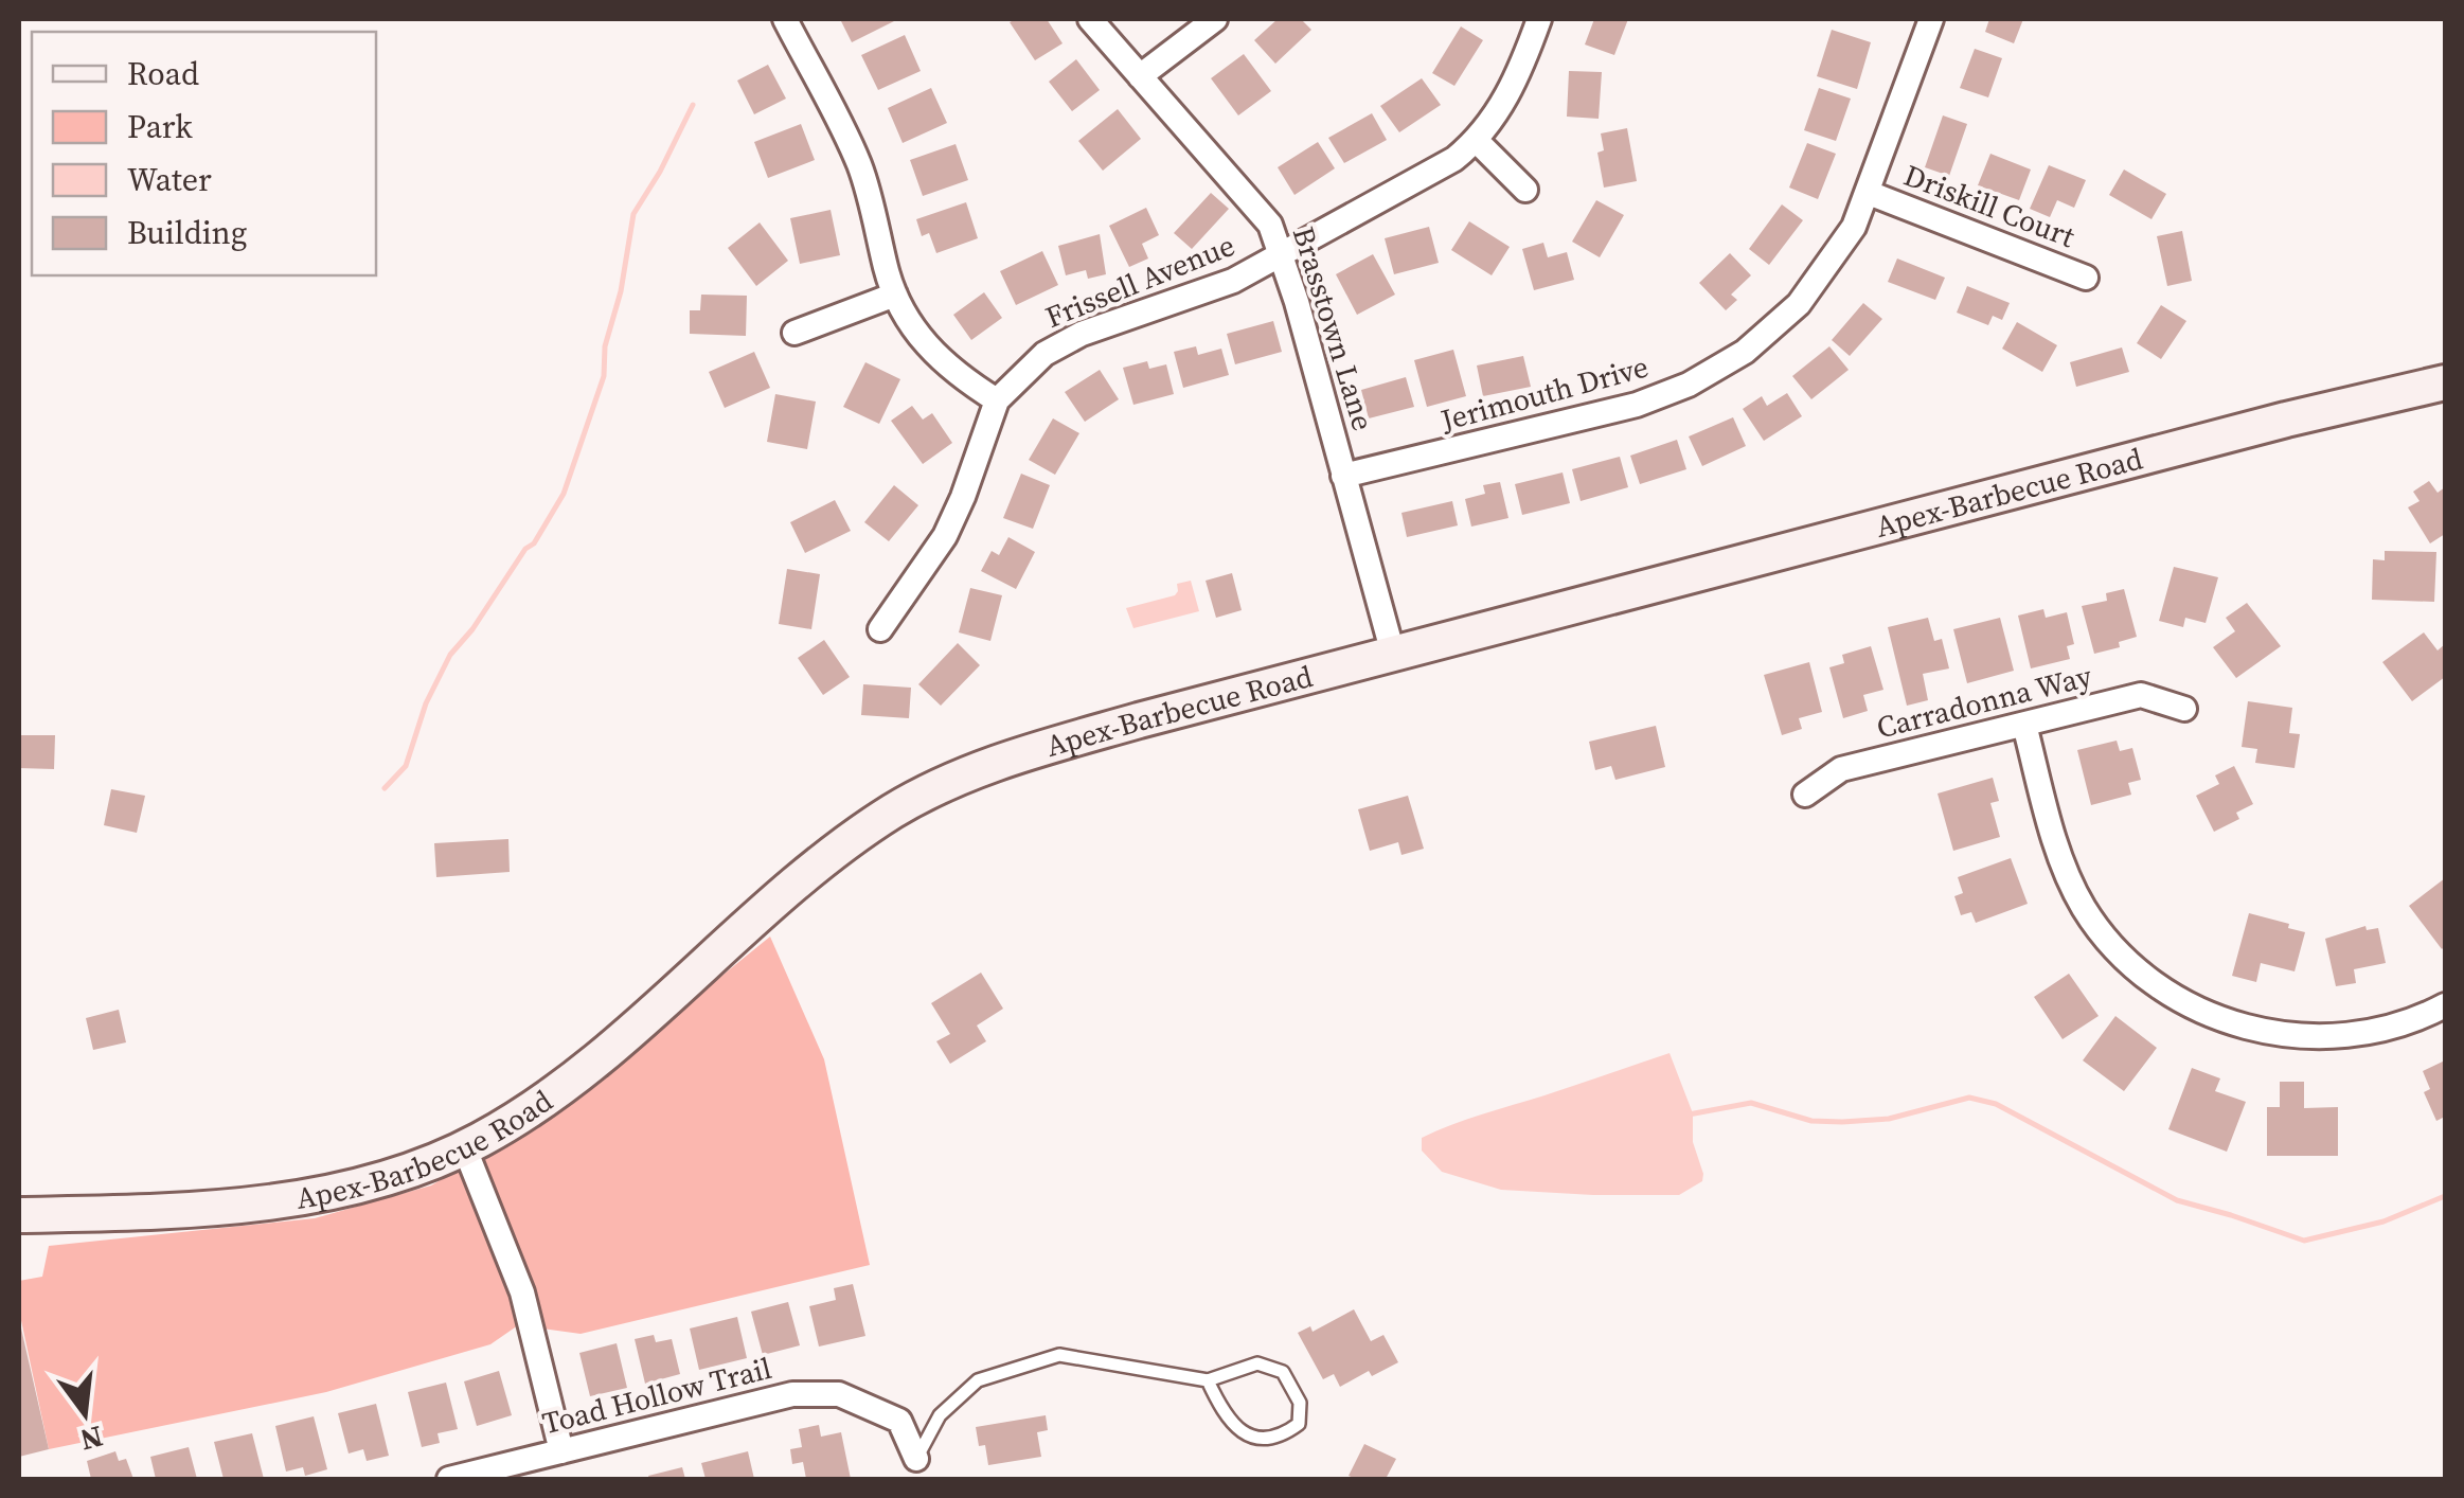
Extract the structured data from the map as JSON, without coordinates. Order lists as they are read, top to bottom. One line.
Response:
{"streets":{"street":["Driskill Court","Frissell Avenue","Brasstown Lane","Jerimouth Drive","Apex-Barbecue Road","Carradonna Way","Toad Hollow Trail"]},"crossings":[["Driskill Court","Jerimouth Drive"],["Frissell Avenue","Brasstown Lane"],["Brasstown Lane","Jerimouth Drive"],["Brasstown Lane","Apex-Barbecue Road"]],"legend":["Road","Park","Water","Building"],"north":"bottom"}
